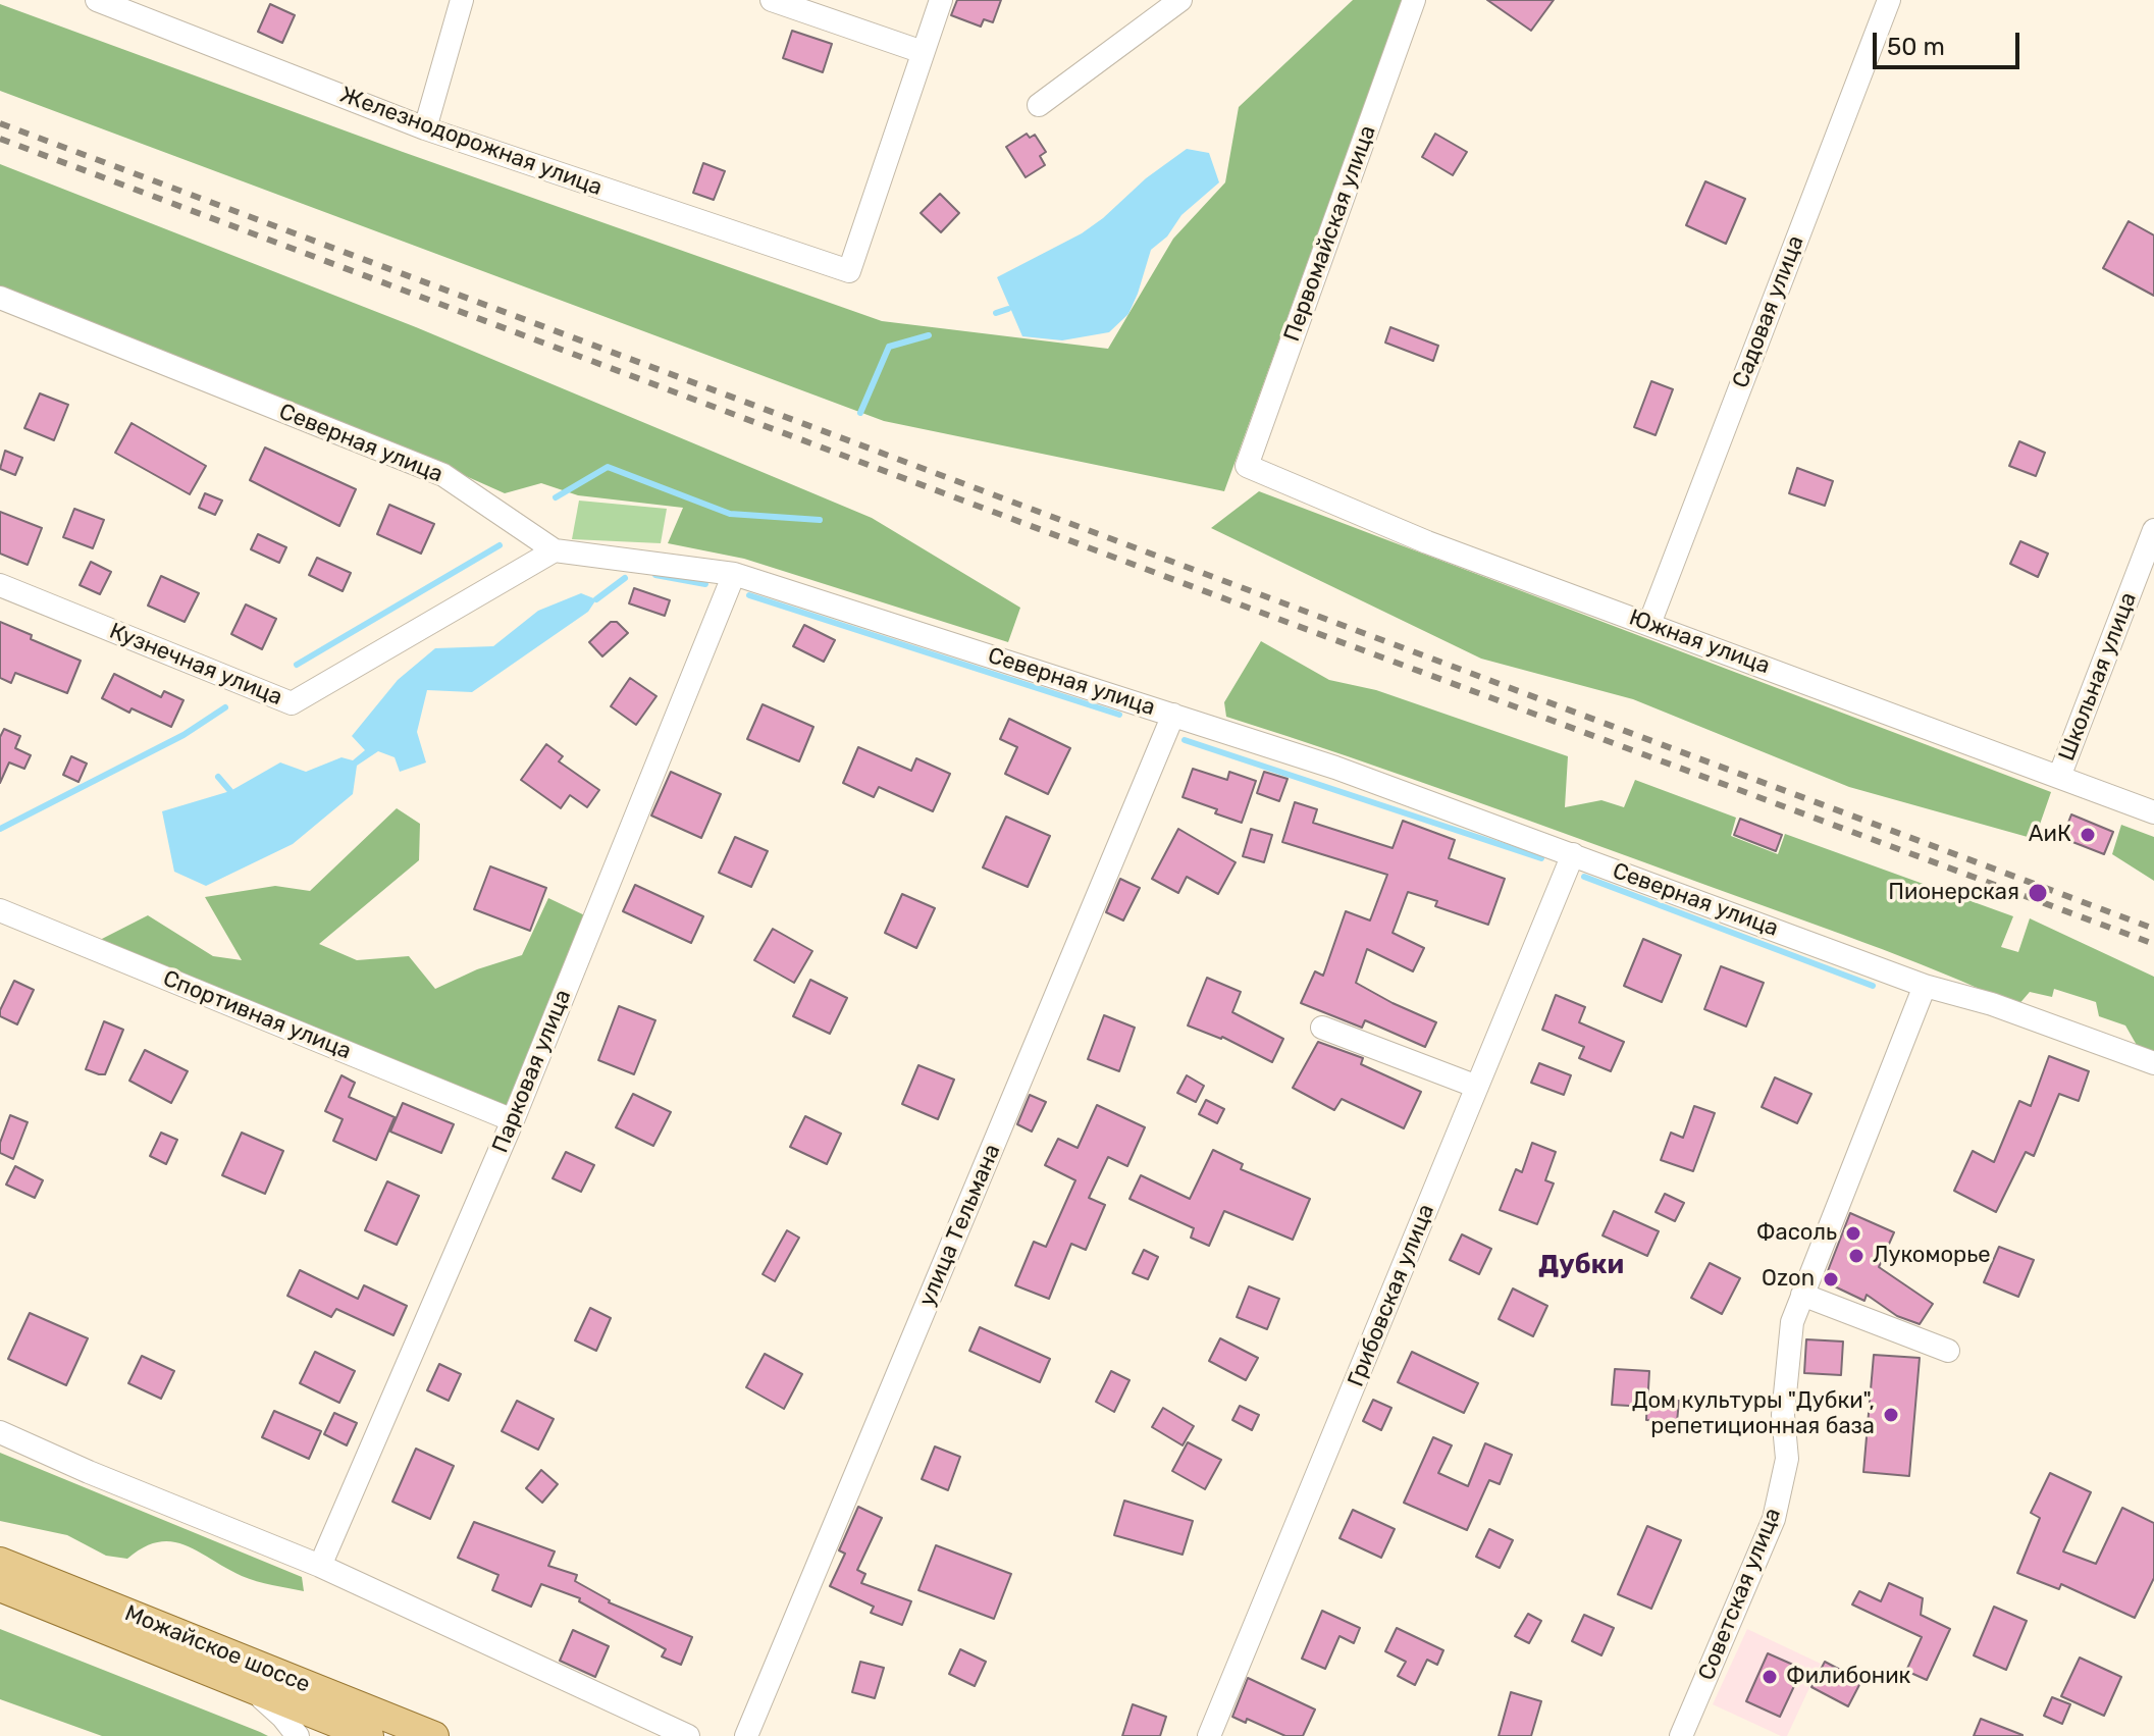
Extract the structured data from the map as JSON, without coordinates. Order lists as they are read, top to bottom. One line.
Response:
{"streets":{"main road":["Можайское шоссе"],"street":["Железнодорожная улица","Первомайская улица","Садовая улица","Северная улица","Южная улица","Кузнечная улица","Школьная улица","Спортивная улица","Парковая улица","улица Тельмана","Грибовская улица","Советская улица"]},"crossings":[["Первомайская улица","Южная улица"],["Садовая улица","Южная улица"],["Северная улица","Кузнечная улица"],["Северная улица","Парковая улица"],["Северная улица","улица Тельмана"],["Северная улица","Грибовская улица"],["Северная улица","Советская улица"],["Южная улица","Школьная улица"],["Спортивная улица","Парковая улица"]],"districts":["Дубки"],"places":["АиК","Пионерская","Фасоль","Лукоморье","Ozon","Дом культуры \"Дубки\", репетиционная база","Филибоник"],"scale_bar":"50 m"}
